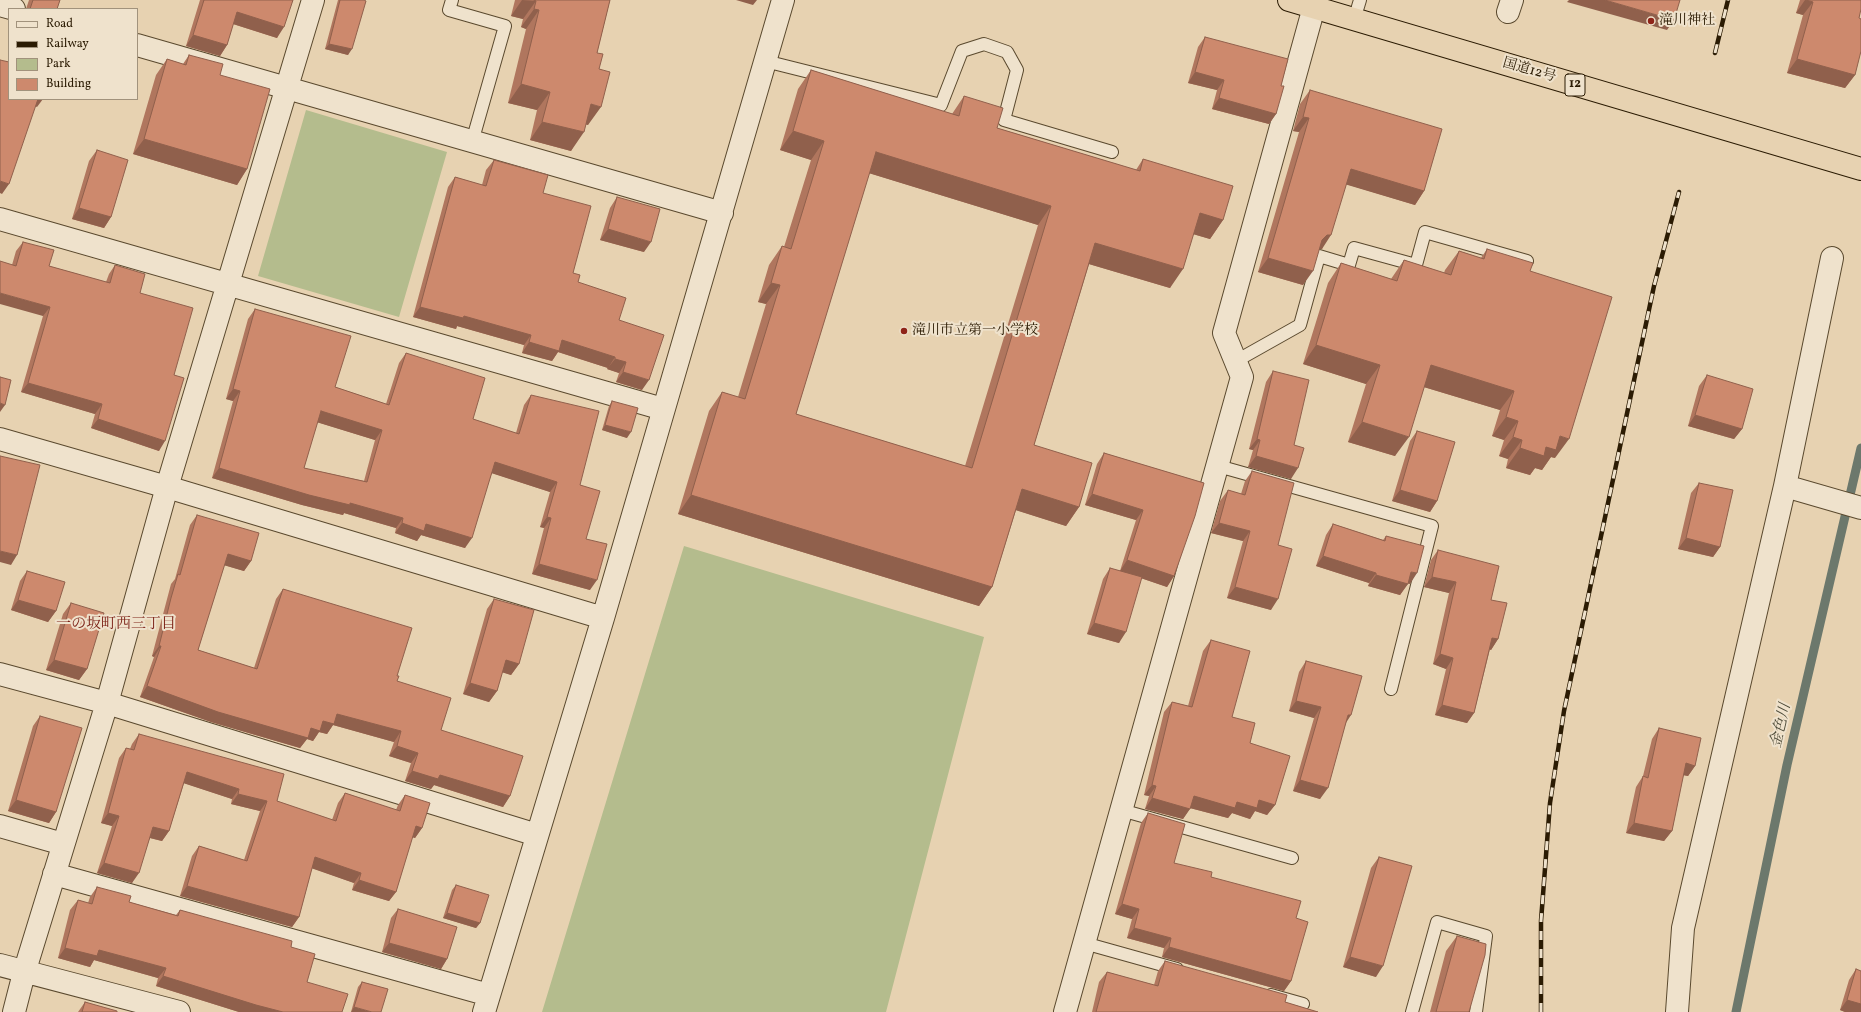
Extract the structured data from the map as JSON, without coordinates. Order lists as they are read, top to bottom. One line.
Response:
{"streets":{"highway":["国道12号","12"]},"districts":["一の坂町西三丁目"],"water":["金色川"],"places":["滝川神社","滝川市立第一小学校"],"legend":["Road","Railway","Park","Building"]}
